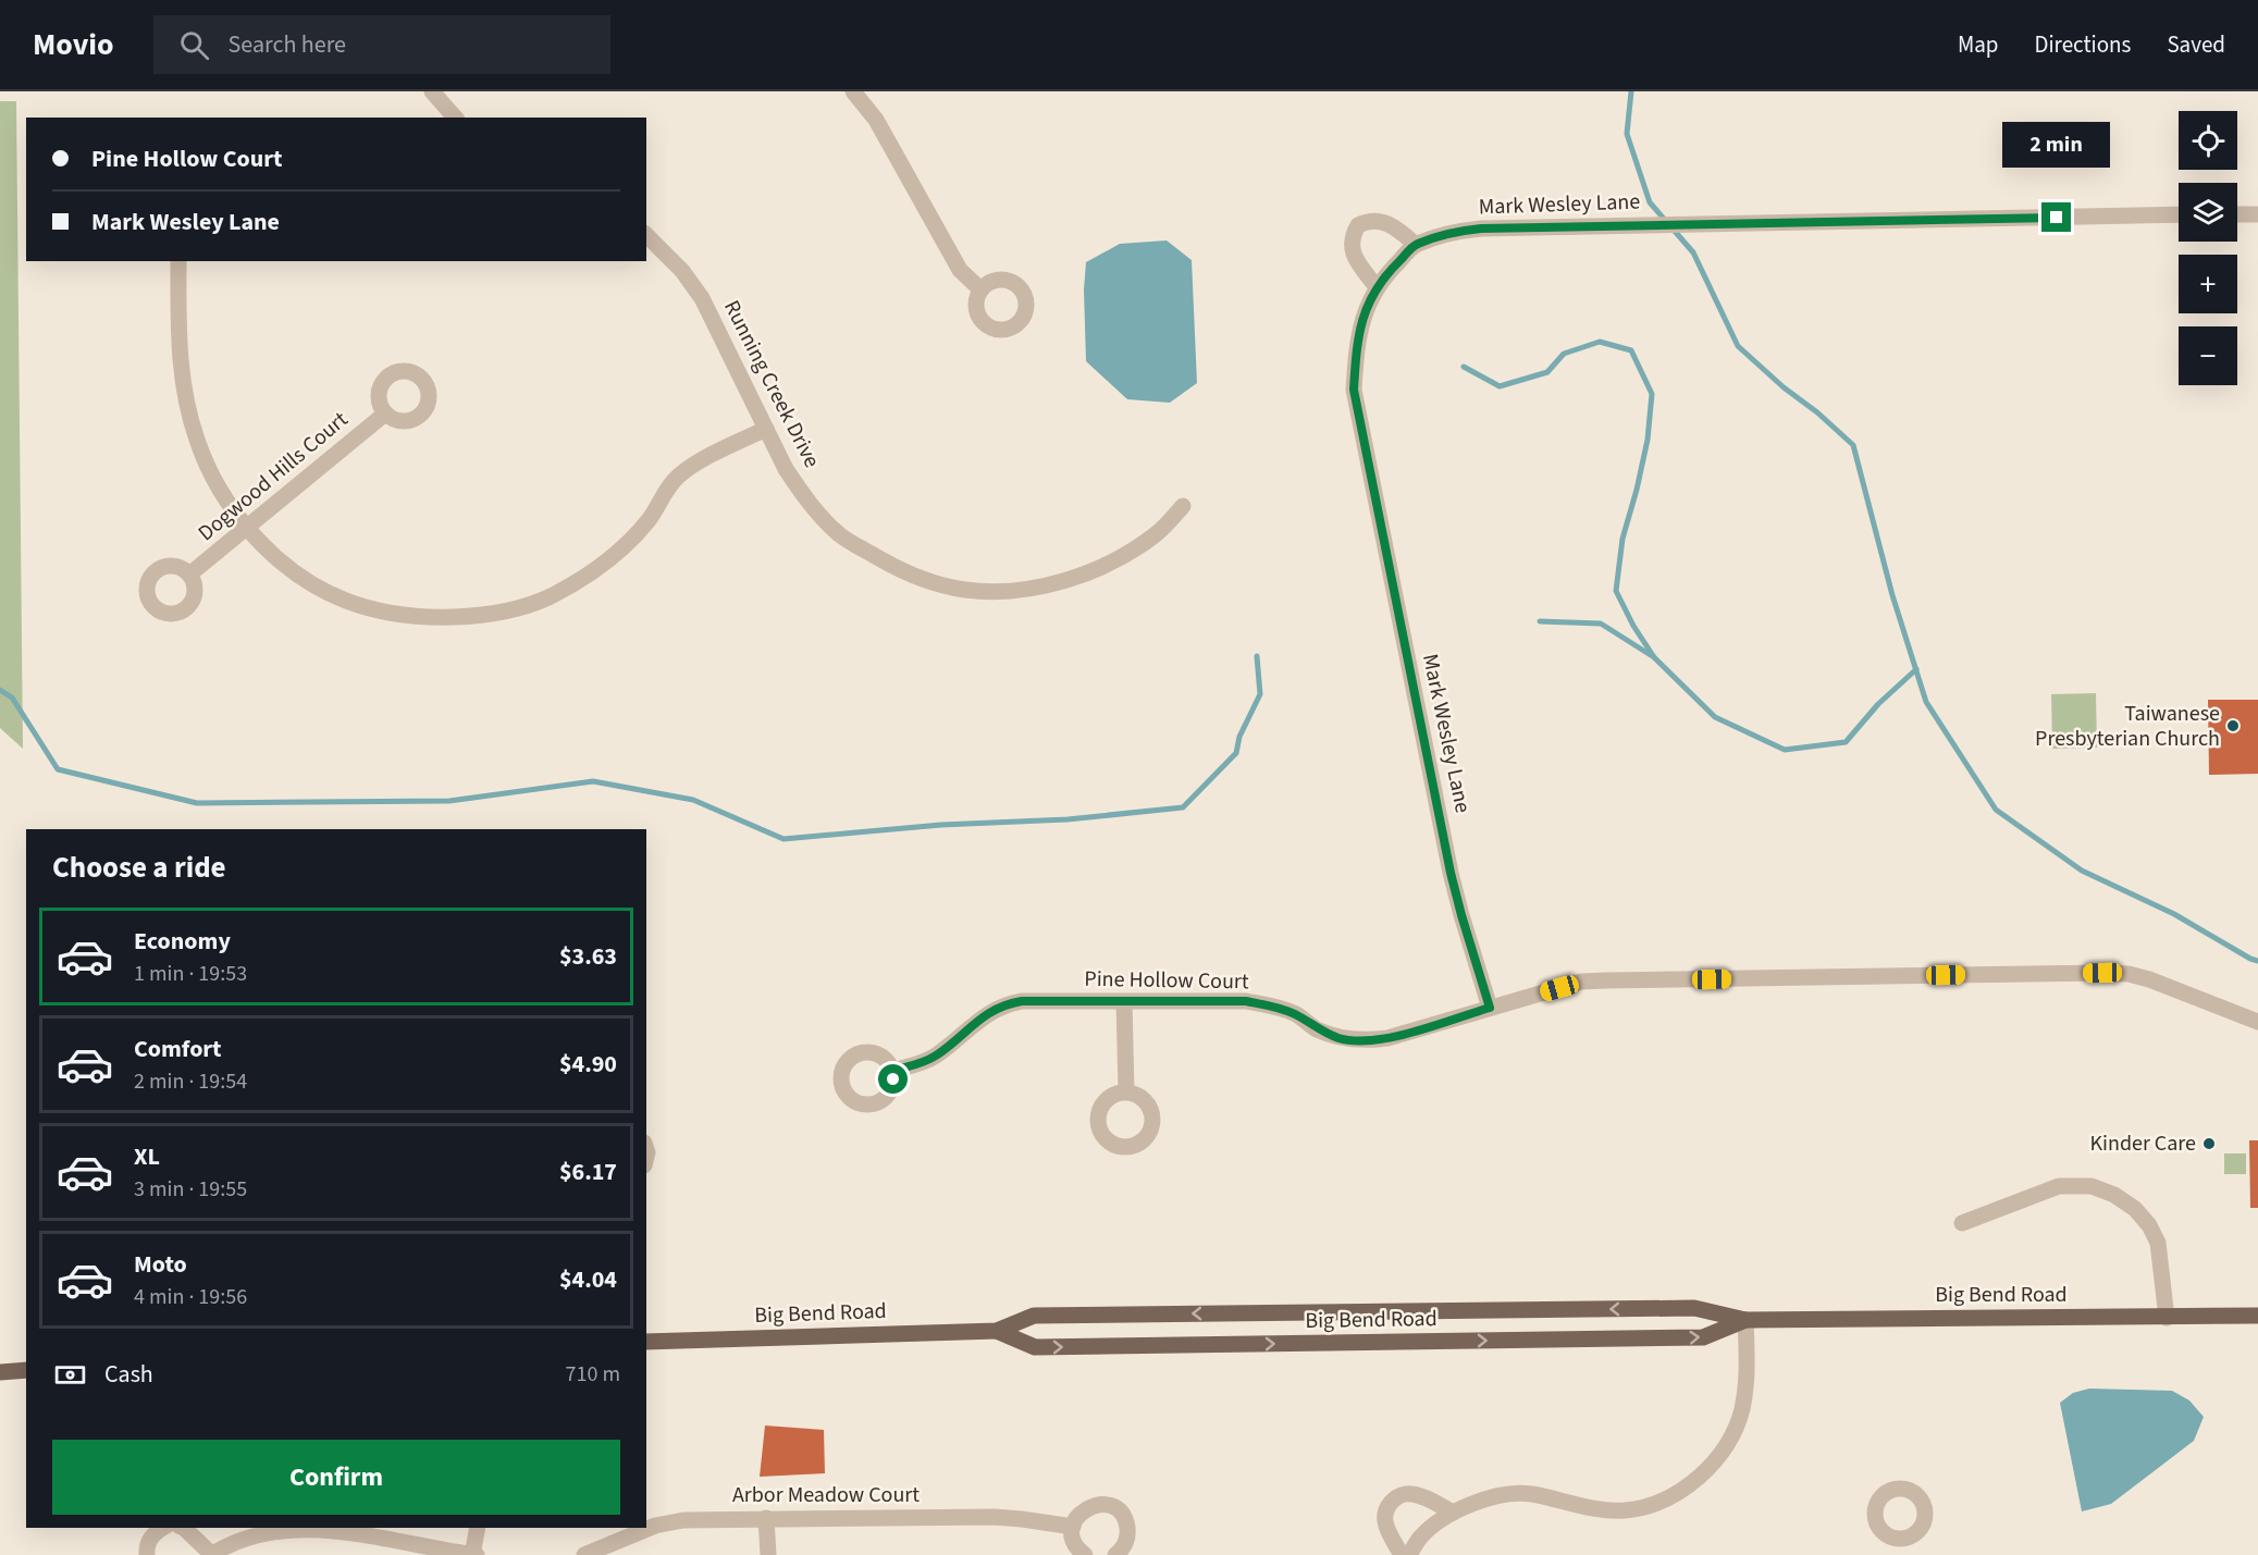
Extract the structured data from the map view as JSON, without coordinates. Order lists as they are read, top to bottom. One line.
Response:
{"streets":{"main road":["Big Bend Road"],"street":["Mark Wesley Lane","Running Creek Drive","Dogwood Hills Court","Pine Hollow Court","Arbor Meadow Court"]},"crossings":[["Mark Wesley Lane","Pine Hollow Court"]],"places":["Taiwanese Presbyterian Church","Kinder Care"],"page":{"header":"Movio","search":"Search here","nav":["Map","Directions","Saved"],"map_buttons":["+","−"],"banner":["Pine Hollow Court","Mark Wesley Lane"],"bubble":"2 min","heading":"Choose a ride","list":[{"name":"Economy","note":"1 min · 19:53","value":"$3.63"},{"name":"Comfort","note":"2 min · 19:54","value":"$4.90"},{"name":"XL","note":"3 min · 19:55","value":"$6.17"},{"name":"Moto","note":"4 min · 19:56","value":"$4.04"}],"pay":["Cash","710 m"],"buttons":"Confirm"}}
